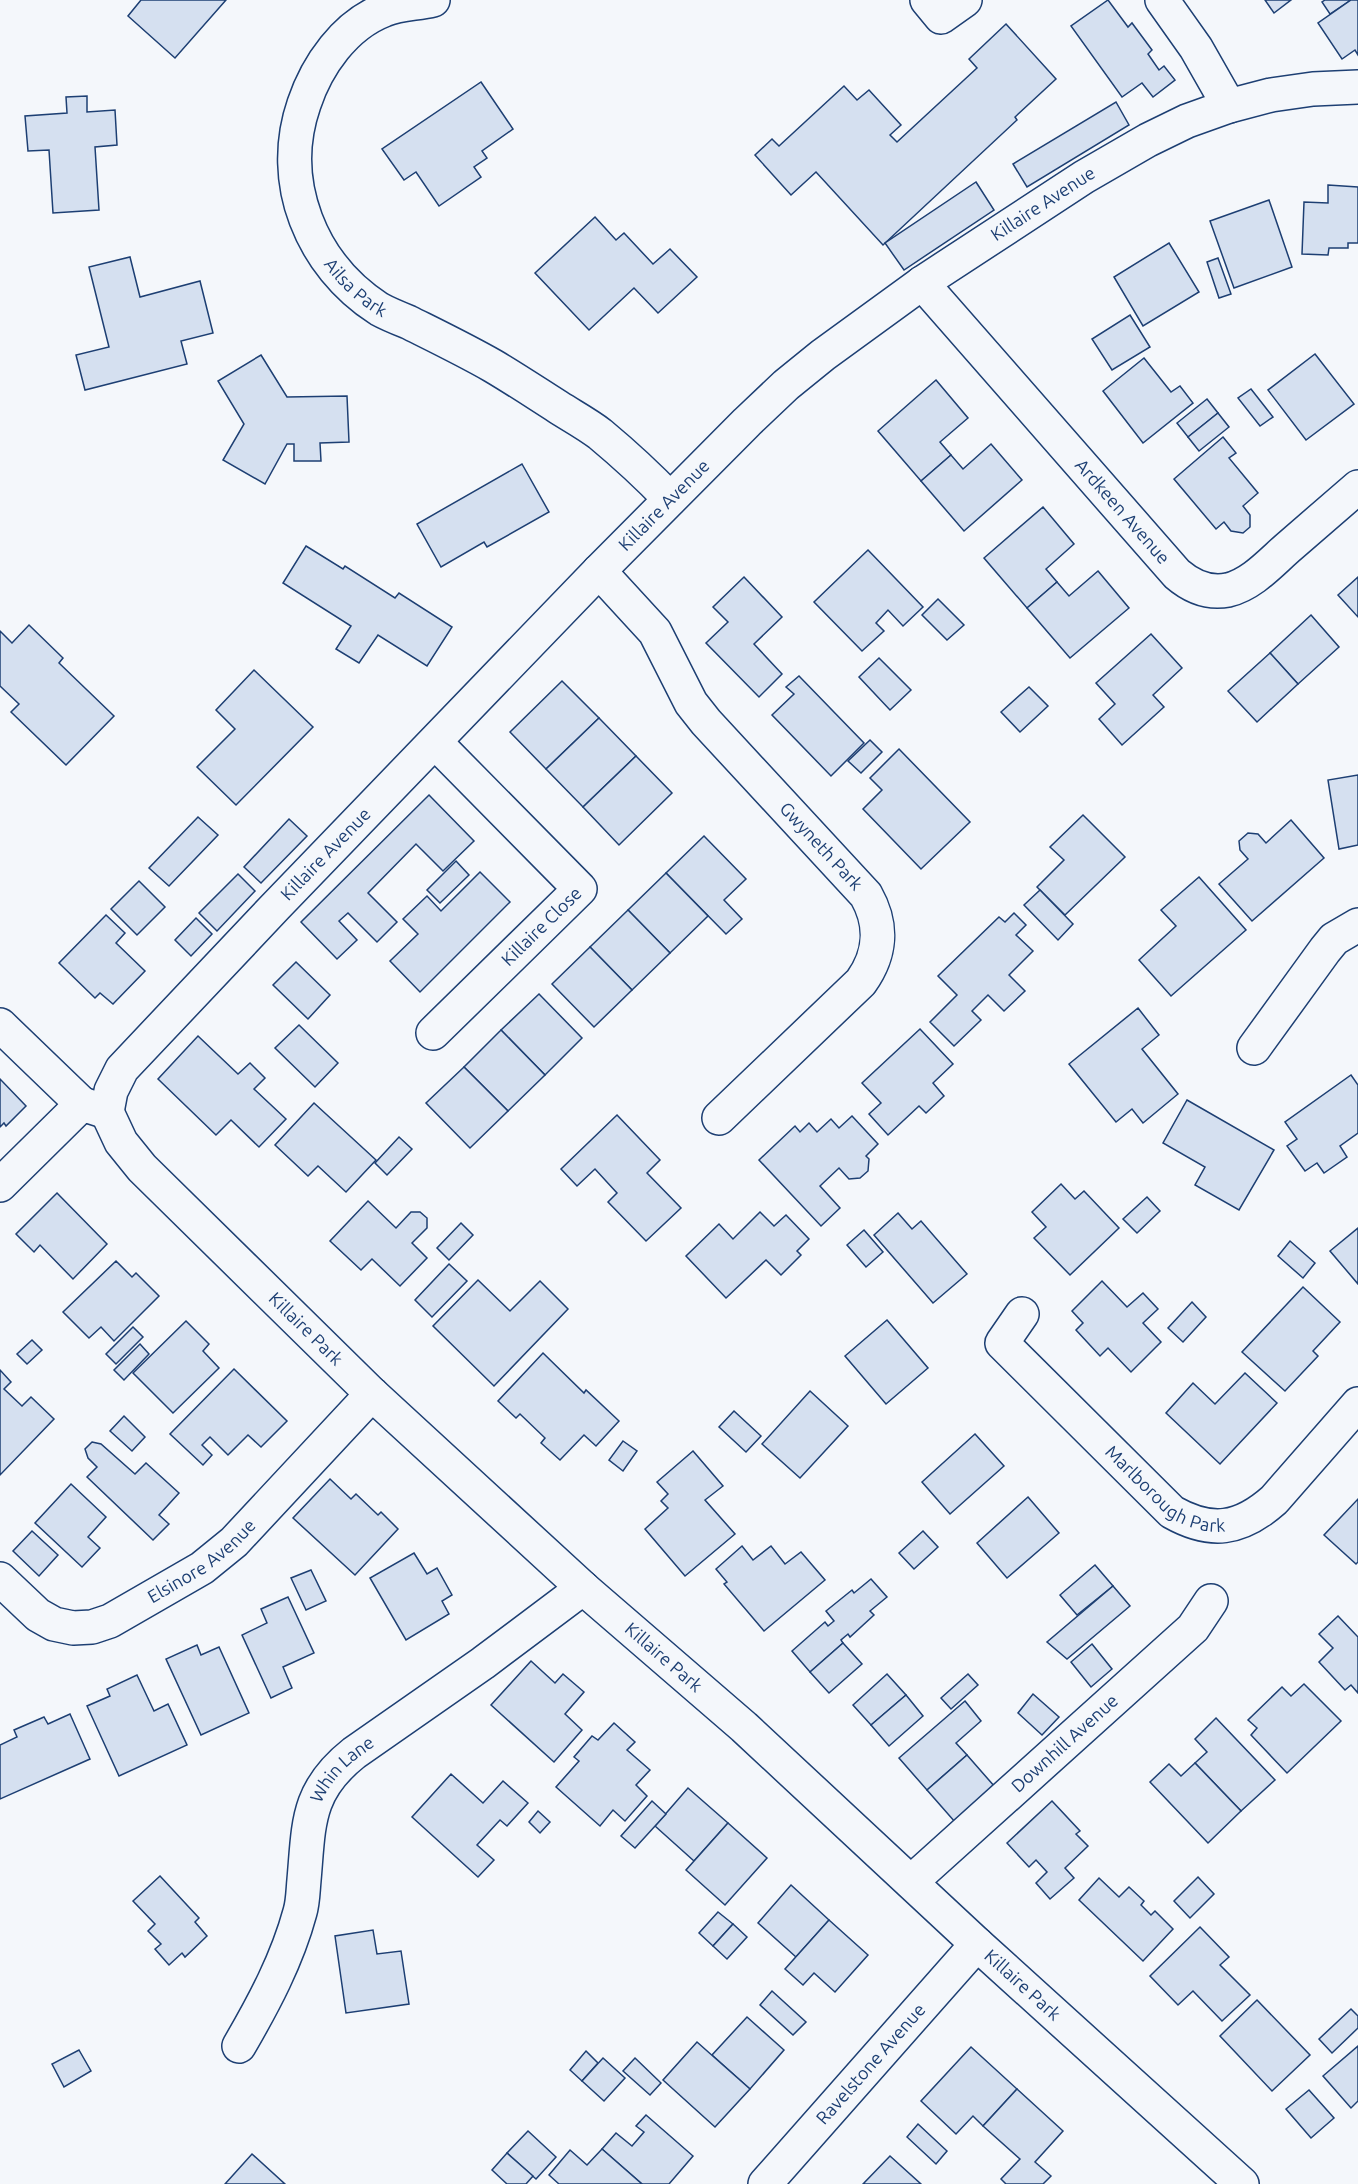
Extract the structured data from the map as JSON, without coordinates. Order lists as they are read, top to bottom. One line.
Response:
{"streets":{"street":["Killaire Avenue","Ailsa Park","Ardkeen Avenue","Gwyneth Park","Killaire Close","Killaire Park","Marlborough Park","Elsinore Avenue","Downhill Avenue","Whin Lane","Ravelstone Avenue"]},"crossings":[["Killaire Avenue","Ailsa Park"],["Killaire Avenue","Ardkeen Avenue"],["Killaire Avenue","Gwyneth Park"],["Killaire Avenue","Killaire Close"],["Killaire Avenue","Killaire Park"],["Killaire Park","Elsinore Avenue"],["Killaire Park","Downhill Avenue"],["Killaire Park","Whin Lane"],["Killaire Park","Ravelstone Avenue"]]}
